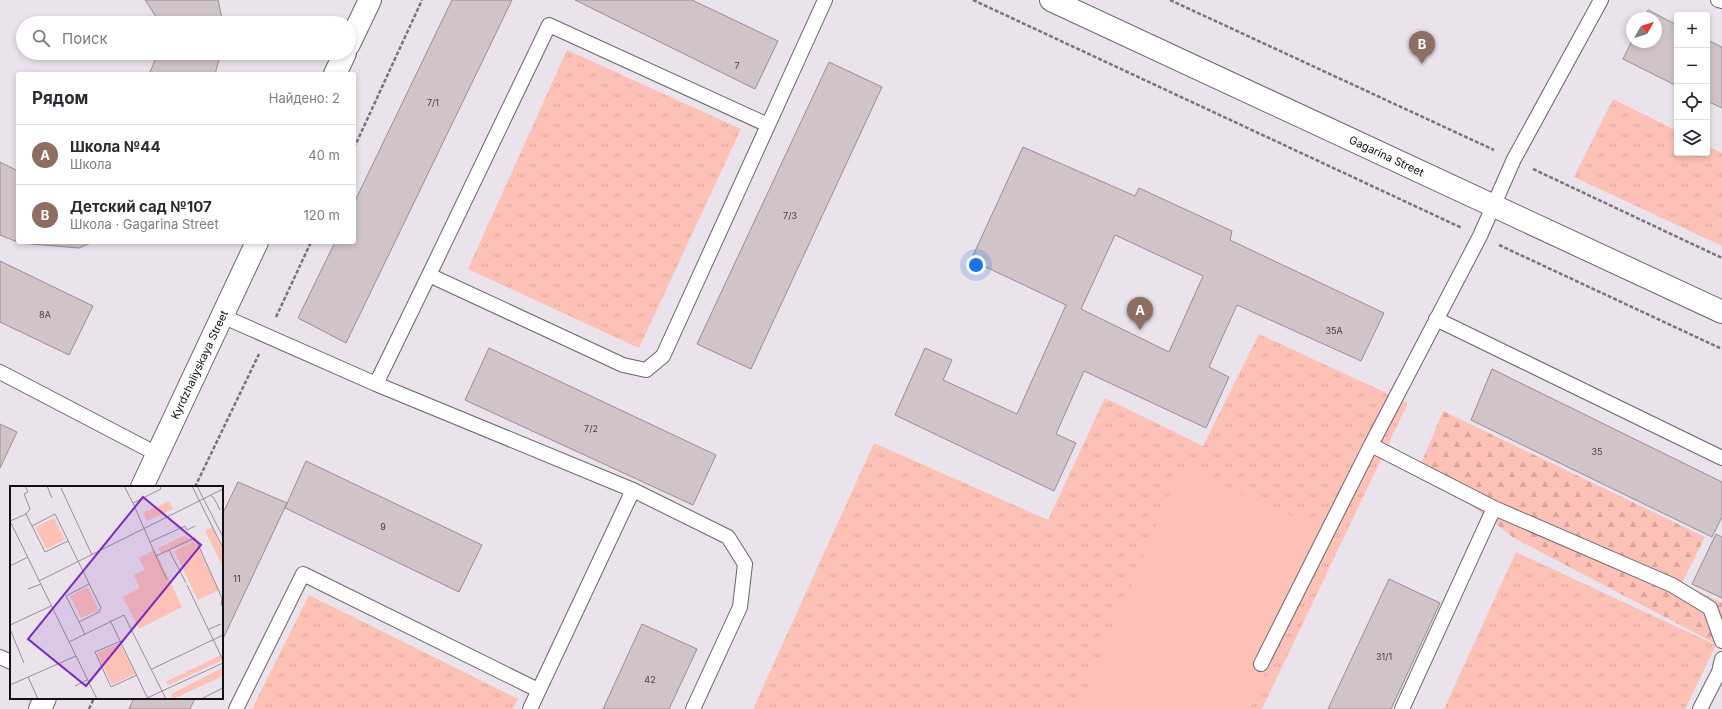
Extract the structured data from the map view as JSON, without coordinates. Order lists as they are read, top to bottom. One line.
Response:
{"streets":{"street":["Gagarina Street","Kyrdzhaliyskaya Street"]},"house_numbers":["7","7/1","7/3","8А","35А","7/2","35","9","11","31/1","42"],"north":"top right","page":{"map_buttons":["+","−"],"search":"Поиск","pins":["B","A"],"heading":["Рядом","Найдено: 2"],"list":[{"mark":"A","name":"Школа №44","note":"Школа","value":"40 m"},{"mark":"B","name":"Детский сад №107","note":"Школа · Gagarina Street","value":"120 m"}]}}
